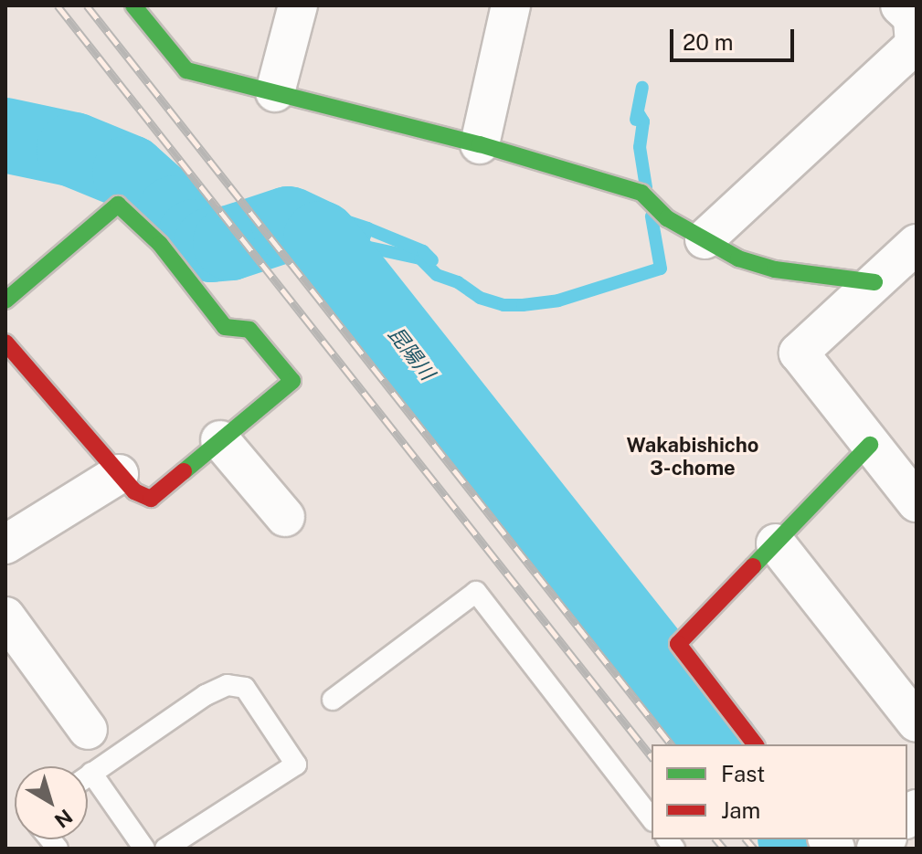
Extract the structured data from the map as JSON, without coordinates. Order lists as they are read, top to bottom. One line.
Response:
{"districts":["Wakabishicho 3-chome"],"water":["昆陽川"],"legend":["Fast","Jam"],"scale_bar":"20 m","north":"bottom right"}
